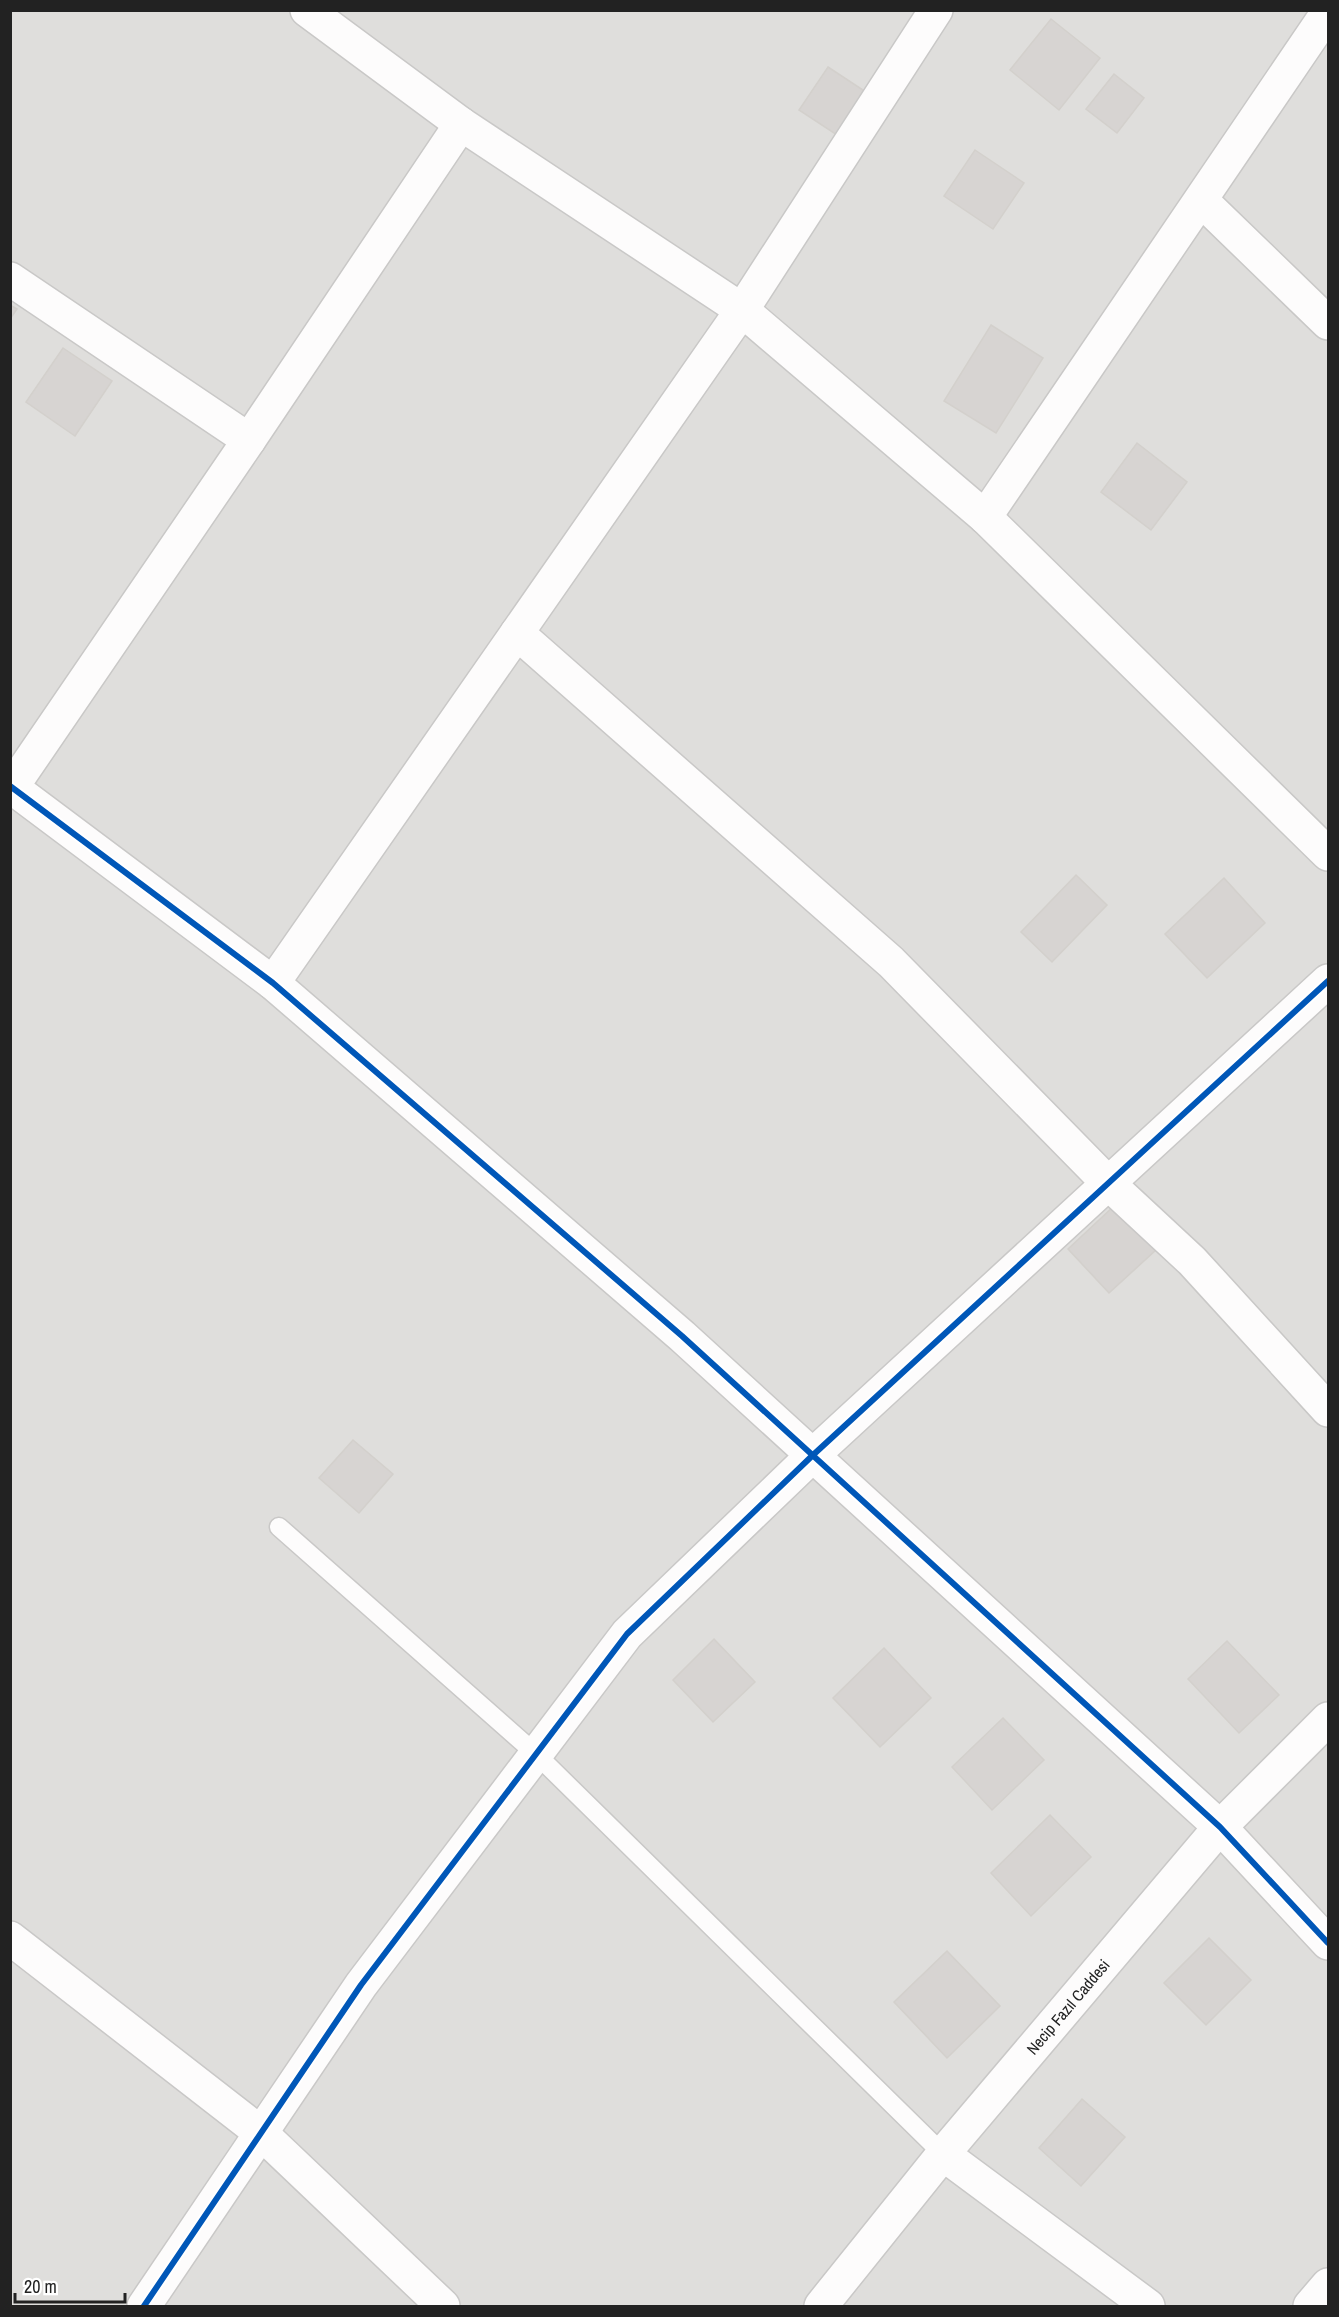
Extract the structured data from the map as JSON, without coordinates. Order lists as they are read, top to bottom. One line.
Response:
{"streets":{"street":["Necip Fazıl Caddesi"]},"scale_bar":"20 m"}
